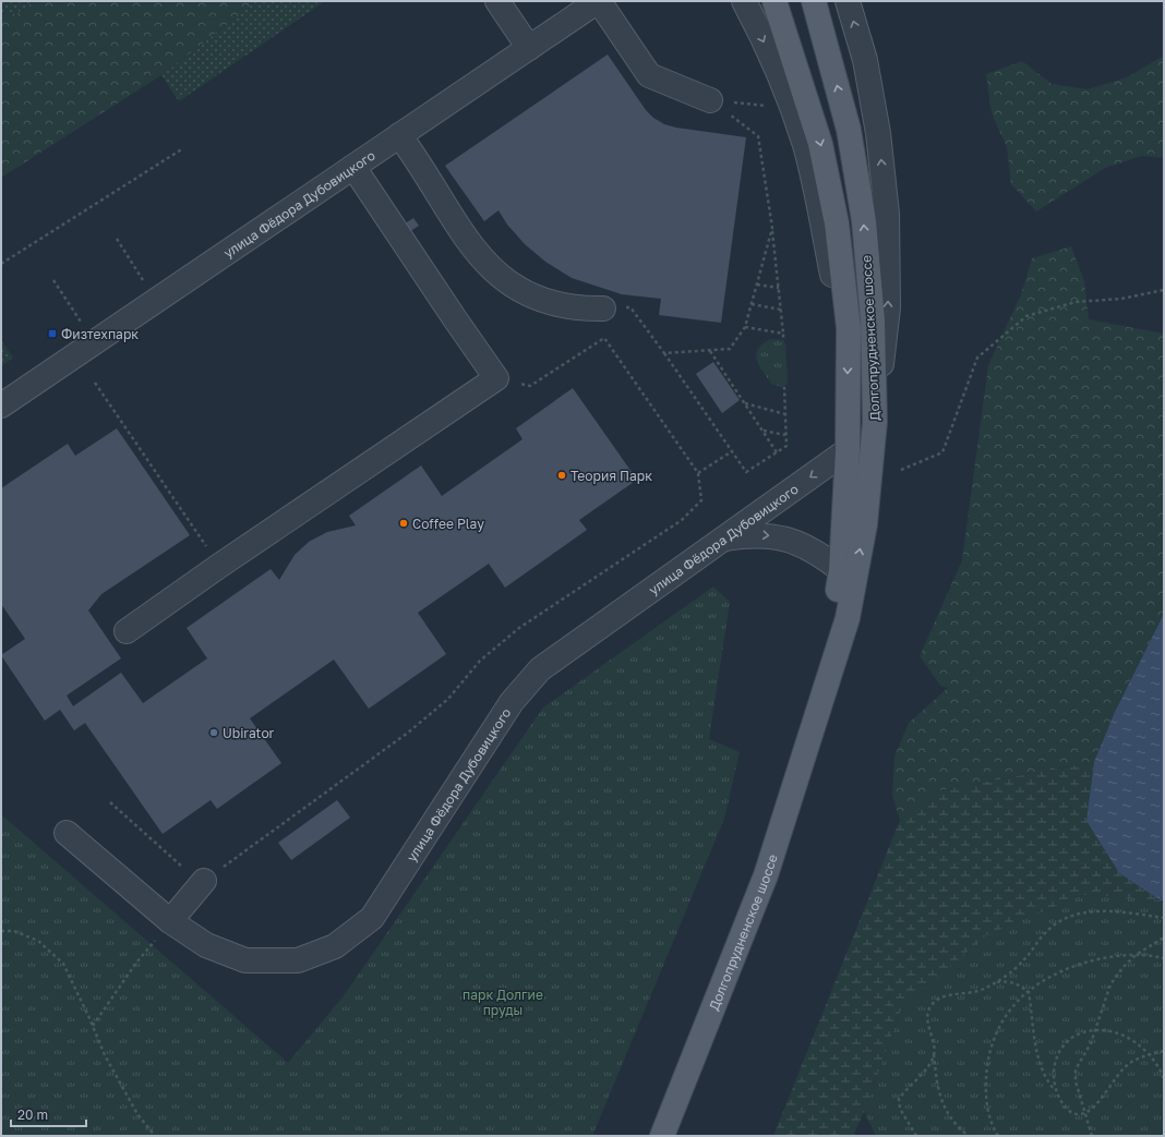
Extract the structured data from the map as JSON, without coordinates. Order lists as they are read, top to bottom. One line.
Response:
{"streets":{"main road":["Долгопрудненское шоссе"],"street":["улица Фёдора Дубовицкого"]},"crossings":[["улица Фёдора Дубовицкого","Долгопрудненское шоссе"]],"parks":["парк Долгие пруды"],"places":{"transit":["Физтехпарк"],"other":["Теория Парк","Coffee Play","Ubirator"]},"scale_bar":"20 m"}
